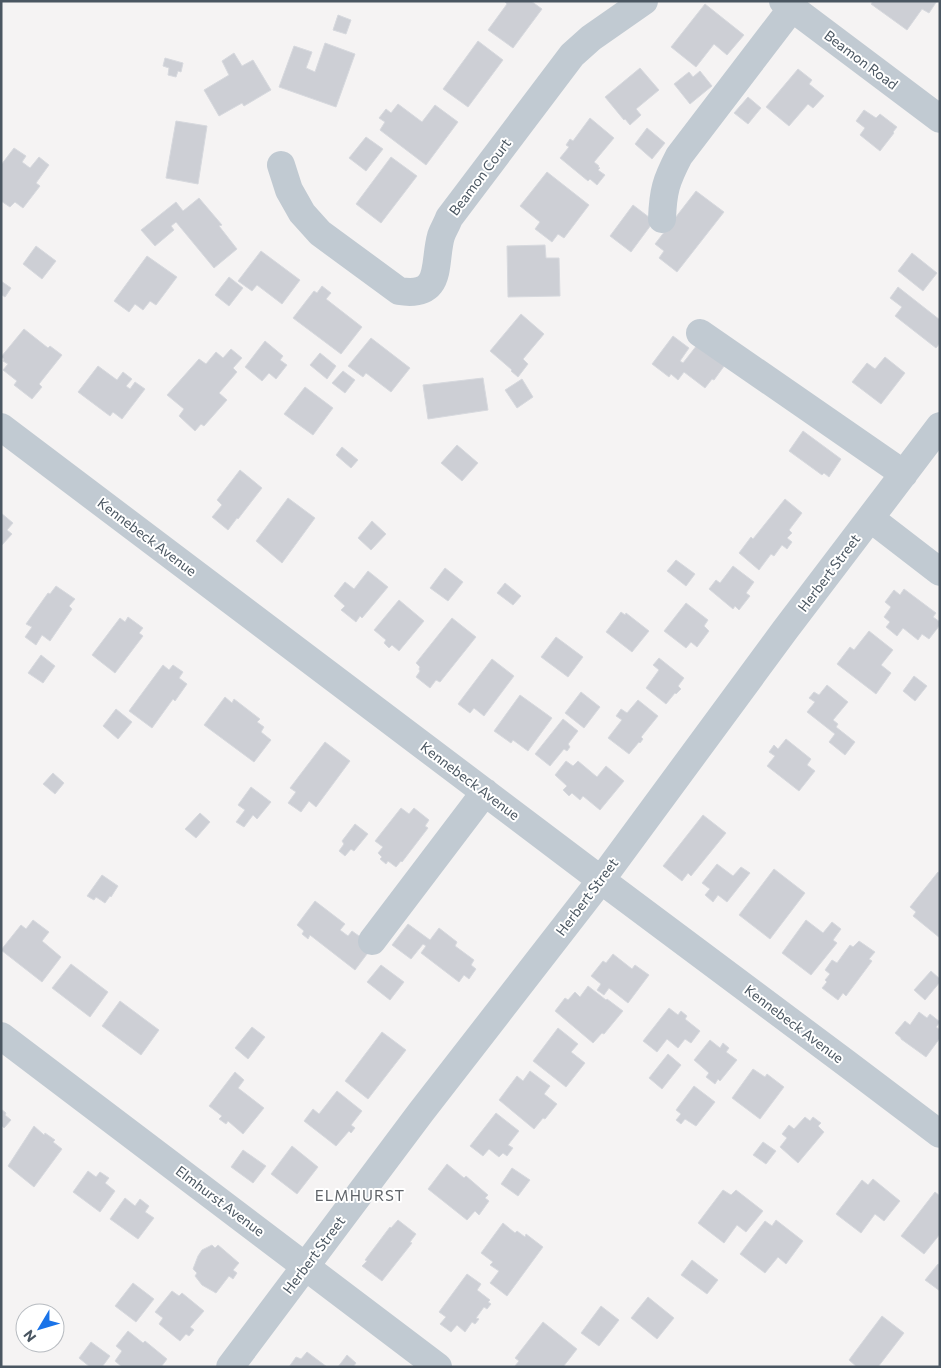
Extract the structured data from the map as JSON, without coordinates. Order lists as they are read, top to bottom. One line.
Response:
{"streets":{"street":["Beamon Road","Beamon Court","Kennebeck Avenue","Herbert Street","Elmhurst Avenue"]},"crossings":[["Kennebeck Avenue","Herbert Street"],["Herbert Street","Elmhurst Avenue"]],"districts":["ELMHURST"],"north":"bottom left"}
